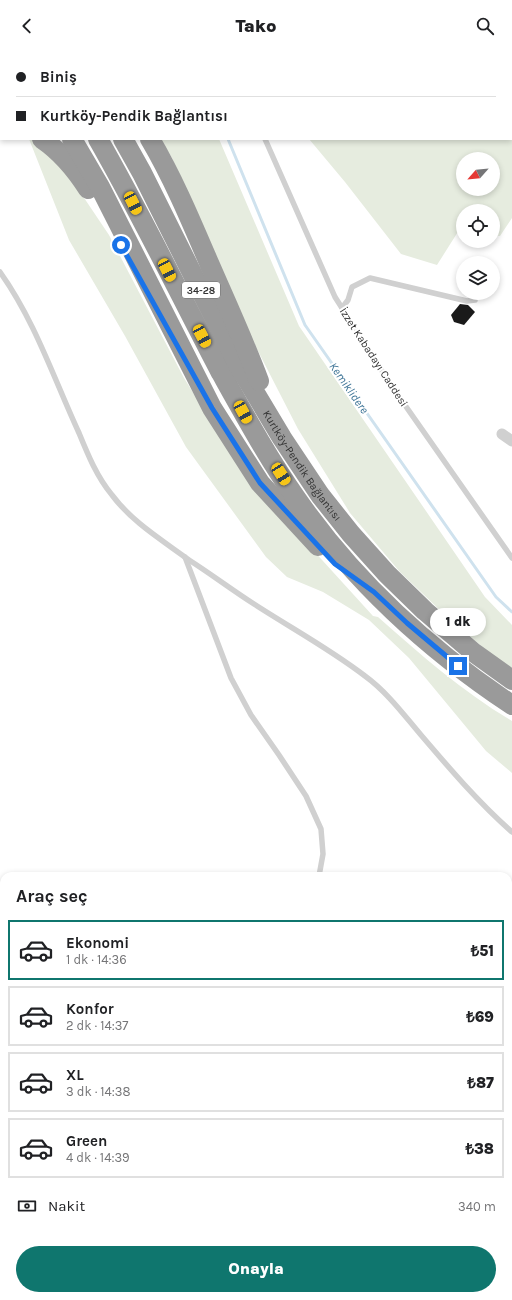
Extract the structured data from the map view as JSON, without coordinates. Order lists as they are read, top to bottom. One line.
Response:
{"streets":{"highway":["34-28","Kurtköy-Pendik Bağlantısı"],"lane":["İzzet Kabadayı Caddesi"]},"water":["Kemiklidere"],"north":"bottom left","page":{"header":"Tako","banner":["Biniş","Kurtköy-Pendik Bağlantısı"],"bubble":"1 dk","heading":"Araç seç","list":[{"name":"Ekonomi","note":"1 dk · 14:36","value":"₺51"},{"name":"Konfor","note":"2 dk · 14:37","value":"₺69"},{"name":"XL","note":"3 dk · 14:38","value":"₺87"},{"name":"Green","note":"4 dk · 14:39","value":"₺38"}],"pay":["Nakit","340 m"],"buttons":"Onayla"}}
